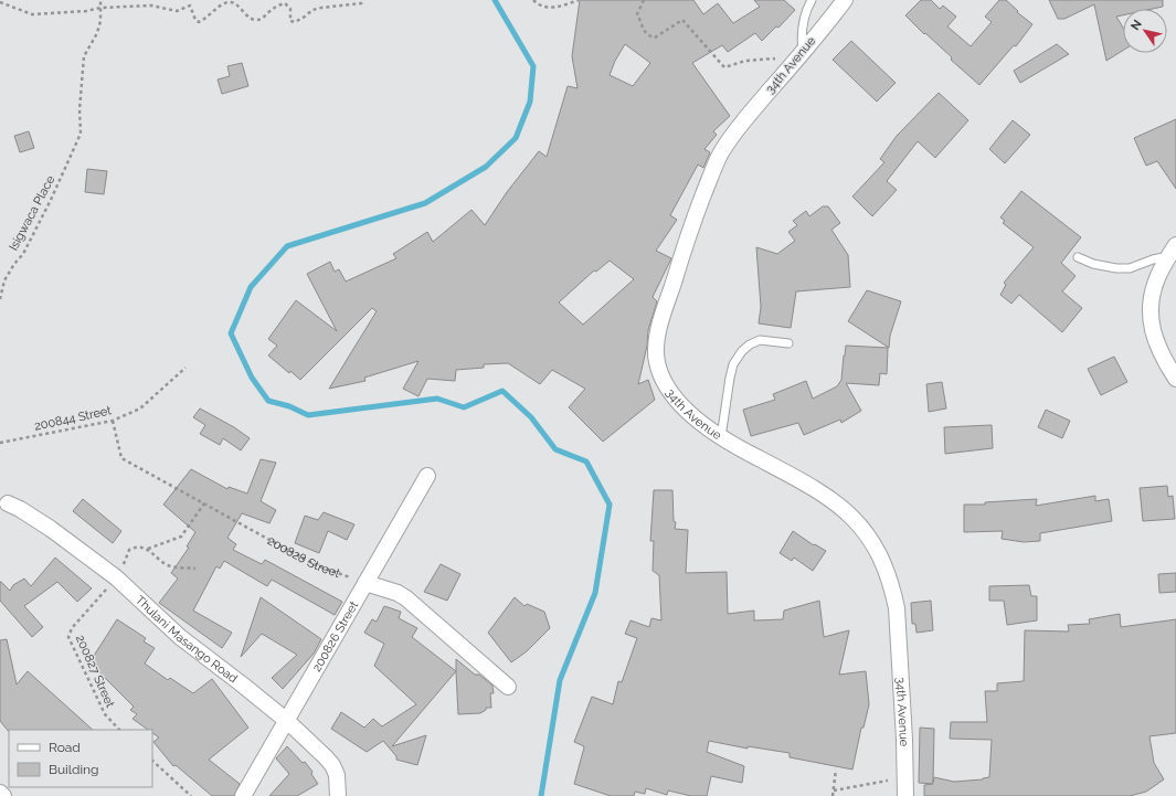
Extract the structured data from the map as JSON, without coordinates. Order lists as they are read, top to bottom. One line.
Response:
{"streets":{"street":["34th Avenue","200826 Street","Thulani Masango Road"],"path":["Isigwaca Place","200844 Street","200828 Street","200827 Street"]},"crossings":[["200844 Street","200828 Street"],["200828 Street","200826 Street"],["200826 Street","Thulani Masango Road"],["Thulani Masango Road","200827 Street"]],"legend":["Road","Building"],"north":"top left"}
